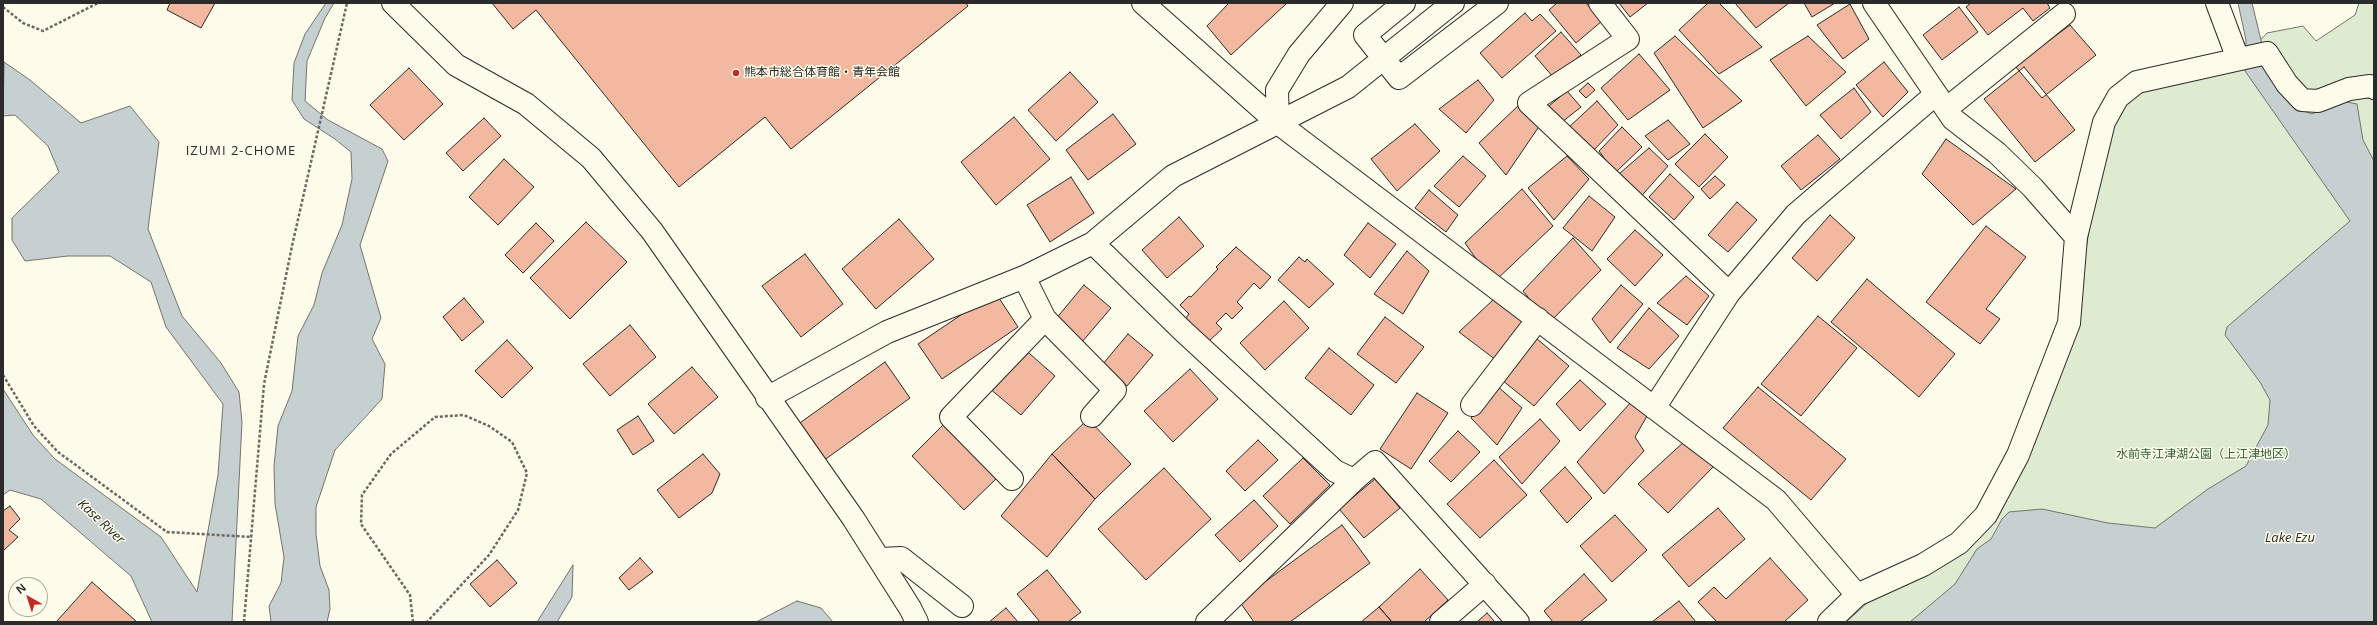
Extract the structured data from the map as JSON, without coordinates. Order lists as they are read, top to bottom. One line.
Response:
{"districts":["IZUMI 2-CHOME"],"water":["Kase River","Lake Ezu"],"parks":["水前寺江津湖公園（上江津地区）"],"places":["熊本市総合体育館・青年会館"],"north":"top left"}
